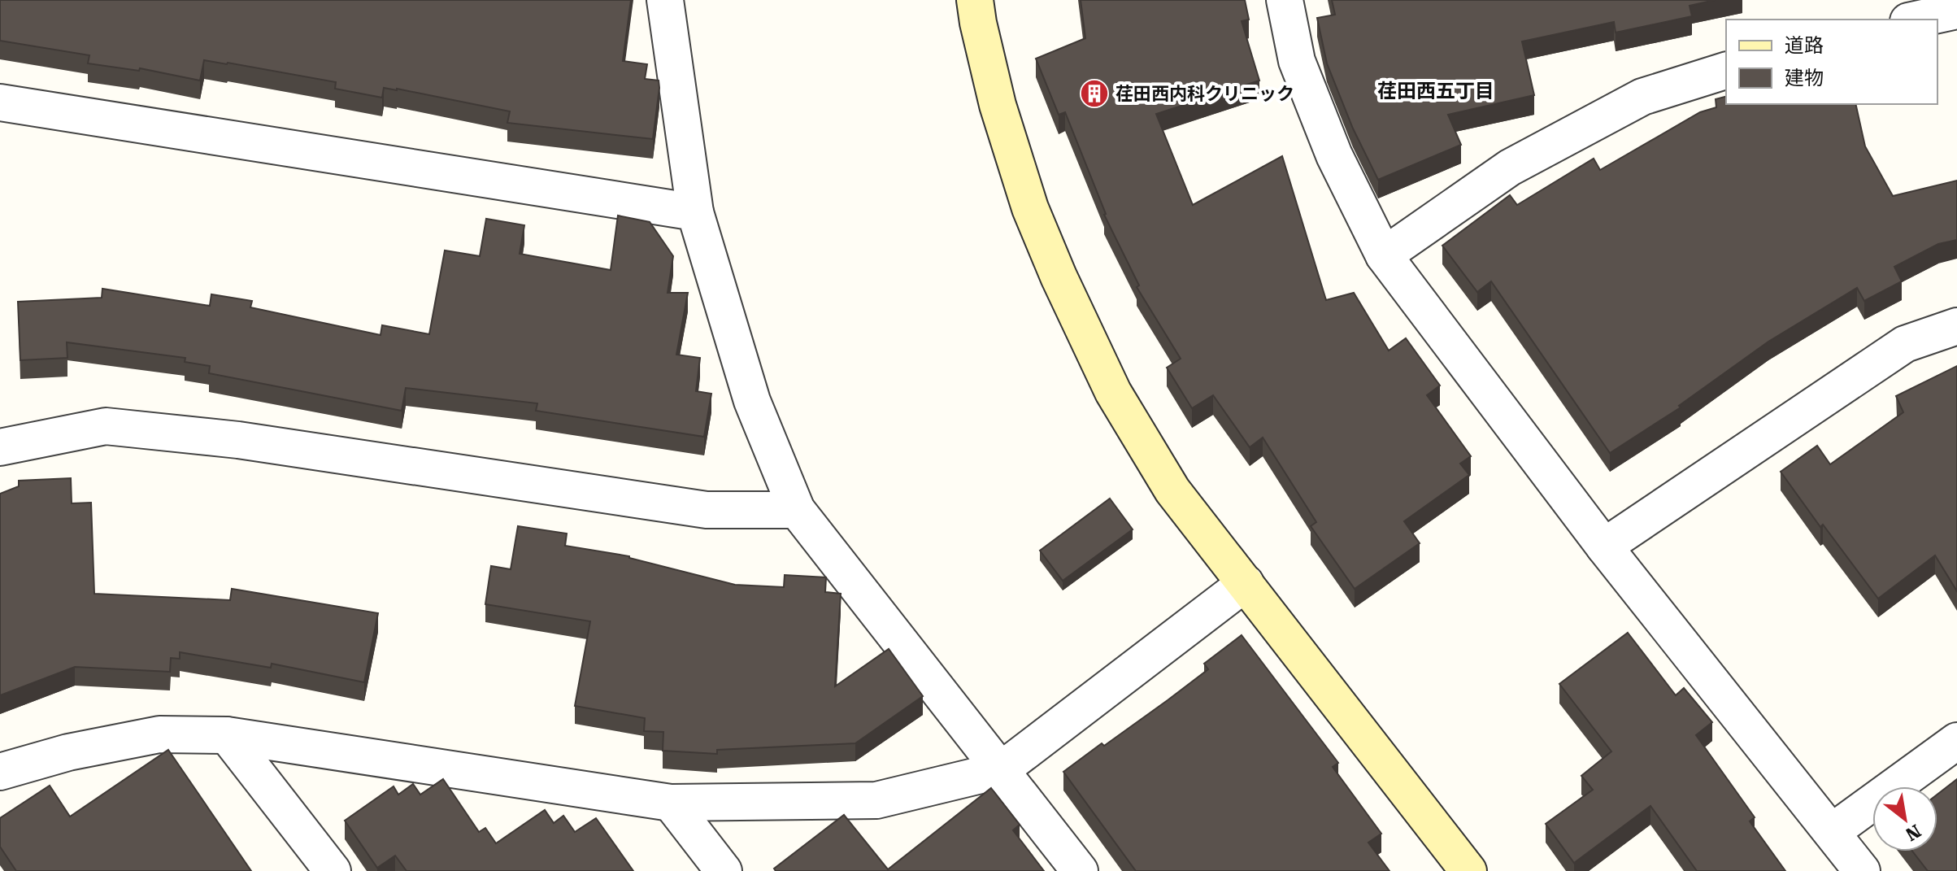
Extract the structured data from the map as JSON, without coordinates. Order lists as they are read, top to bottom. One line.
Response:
{"districts":["荏田西五丁目"],"places":{"building":["荏田西内科クリニック"]},"legend":["道路","建物"],"north":"bottom right"}
